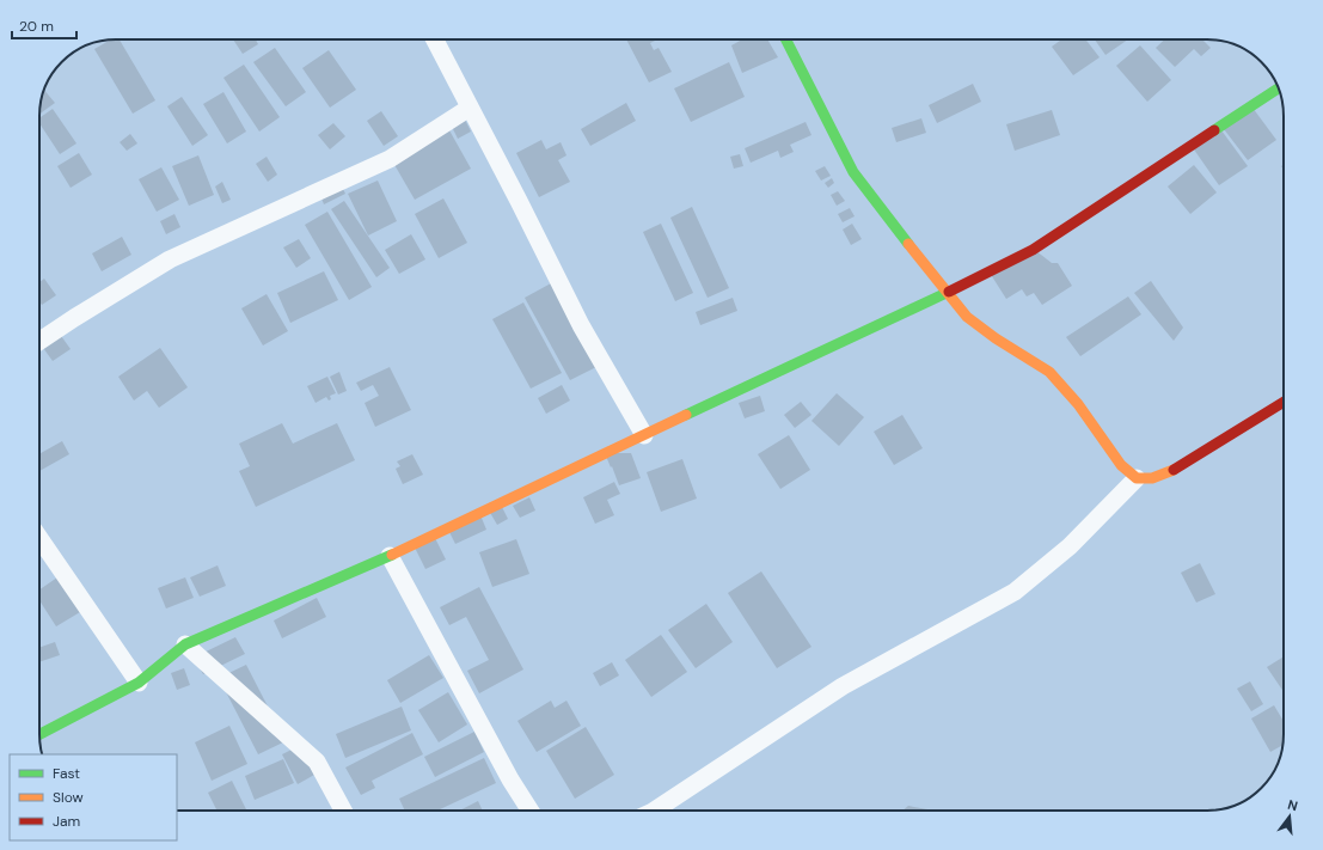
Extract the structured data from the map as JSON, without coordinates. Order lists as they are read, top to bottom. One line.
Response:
{"legend":["Fast","Slow","Jam"],"scale_bar":"20 m","north":"top"}
